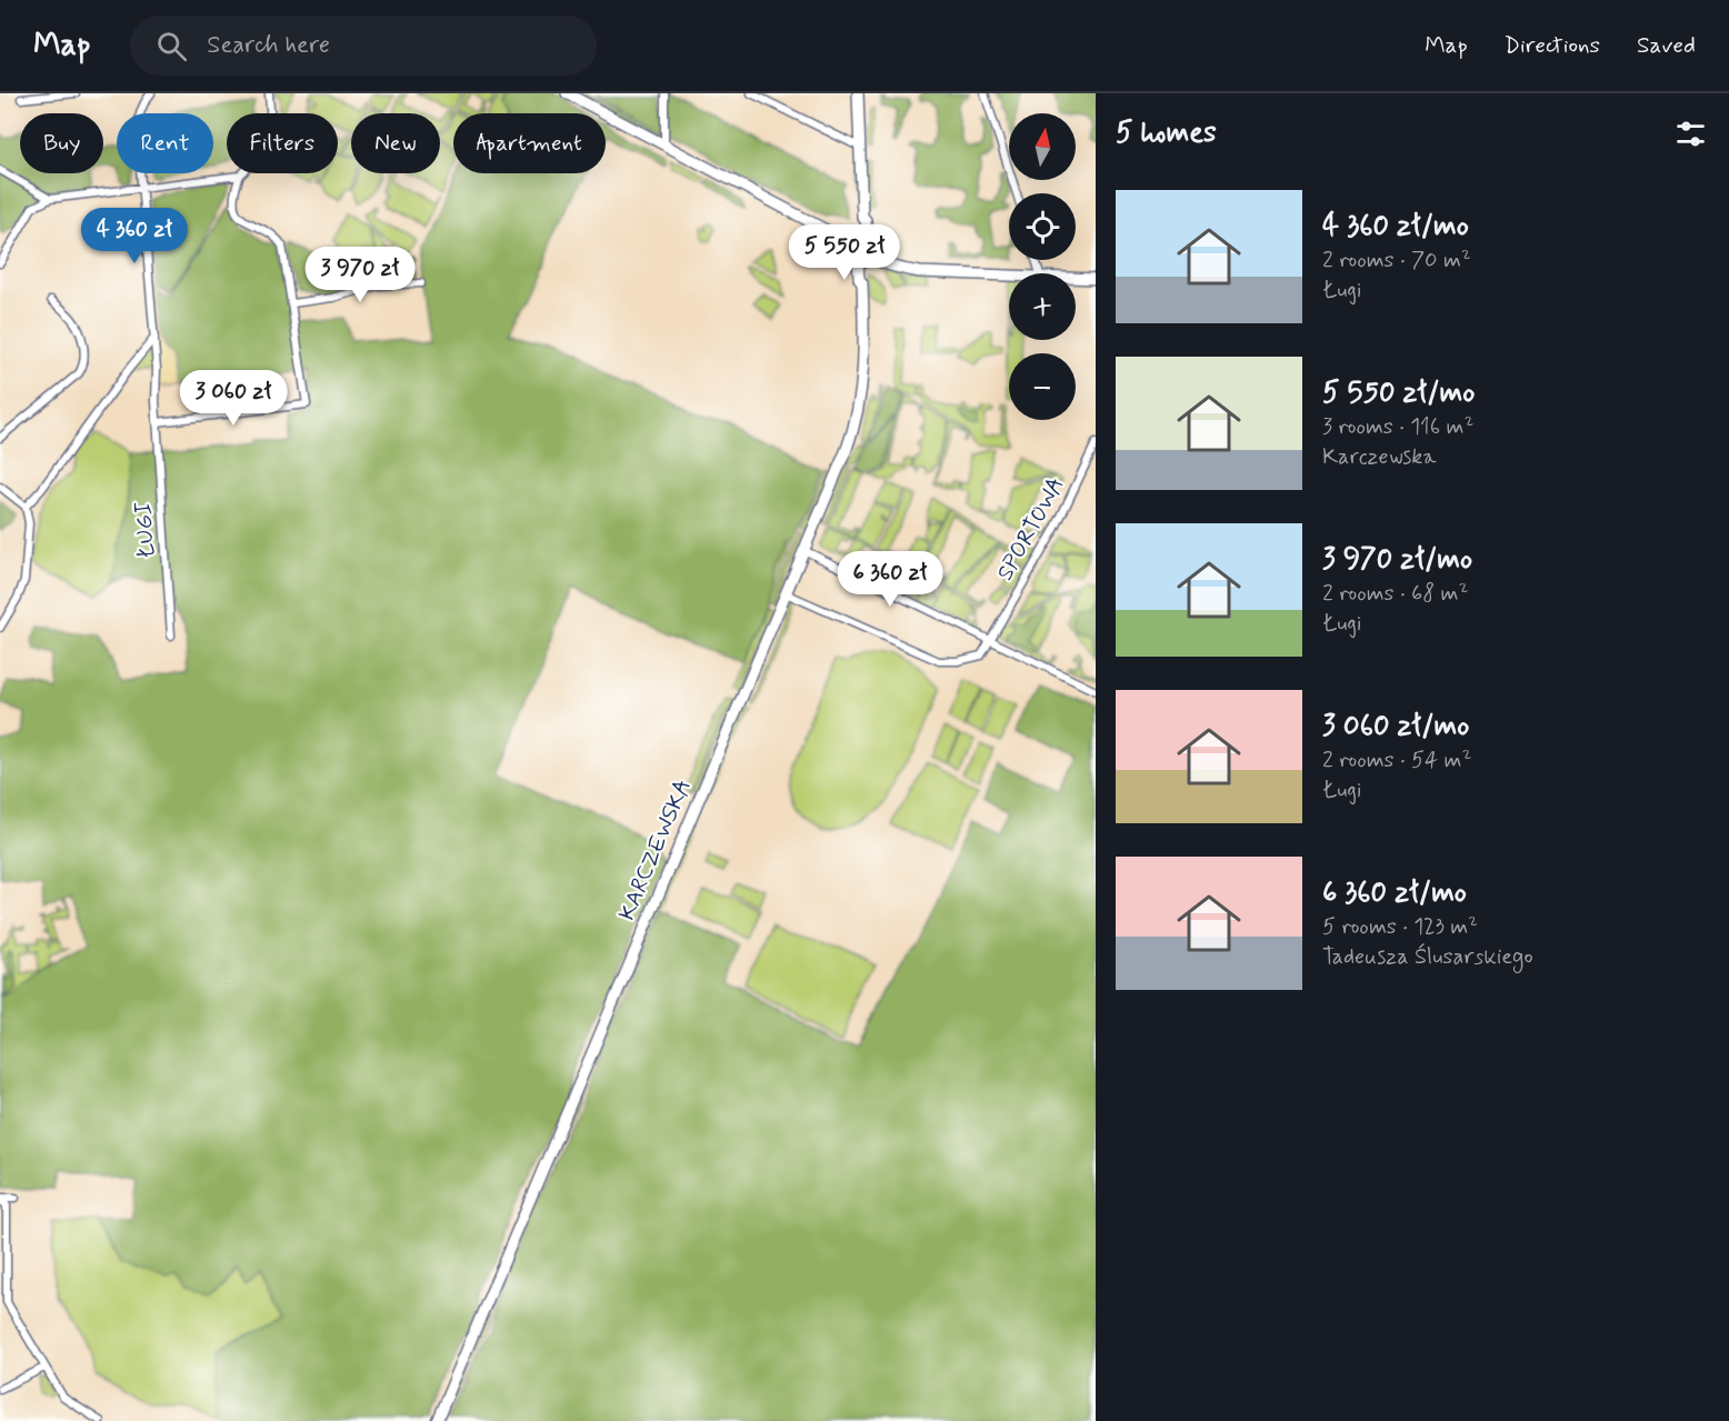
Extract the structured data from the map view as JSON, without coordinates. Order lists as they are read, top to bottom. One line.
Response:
{"streets":{"main road":["KARCZEWSKA"],"street":["SPORTOWA","ŁUGI"]},"crossings":[["SPORTOWA","KARCZEWSKA"]],"north":"top","page":{"header":"Map","search":"Search here","nav":["Map","Directions","Saved"],"heading":"5 homes","map_buttons":["+","−"],"chip":["Buy","Rent","Filters","New","Apartment"],"list":[{"name":"4 360 zł/mo","note":"2 rooms · 70 m² · Ługi"},{"name":"5 550 zł/mo","note":"3 rooms · 116 m² · Karczewska"},{"name":"3 970 zł/mo","note":"2 rooms · 68 m² · Ługi"},{"name":"3 060 zł/mo","note":"2 rooms · 54 m² · Ługi"},{"name":"6 360 zł/mo","note":"5 rooms · 123 m² · Tadeusza Ślusarskiego"}],"price":["4 360 zł","5 550 zł","3 970 zł","3 060 zł","6 360 zł"]}}
